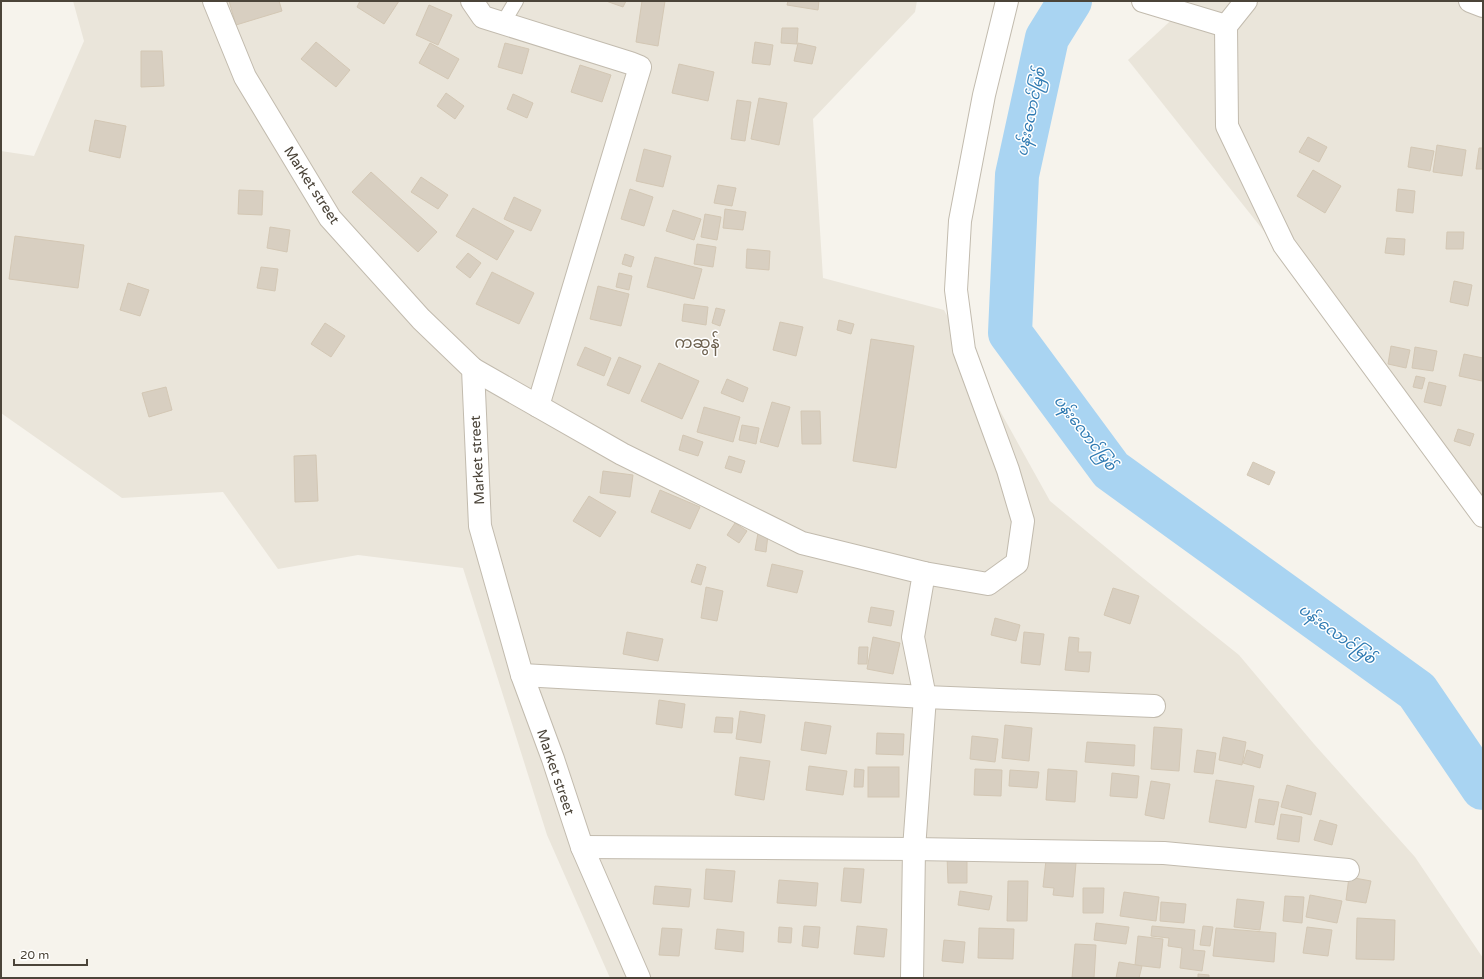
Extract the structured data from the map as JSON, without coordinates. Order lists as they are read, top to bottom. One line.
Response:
{"streets":{"street":["Market street"]},"districts":["ကဆွန်"],"water":["ပန်းလောင်မြစ်"],"scale_bar":"20 m"}
